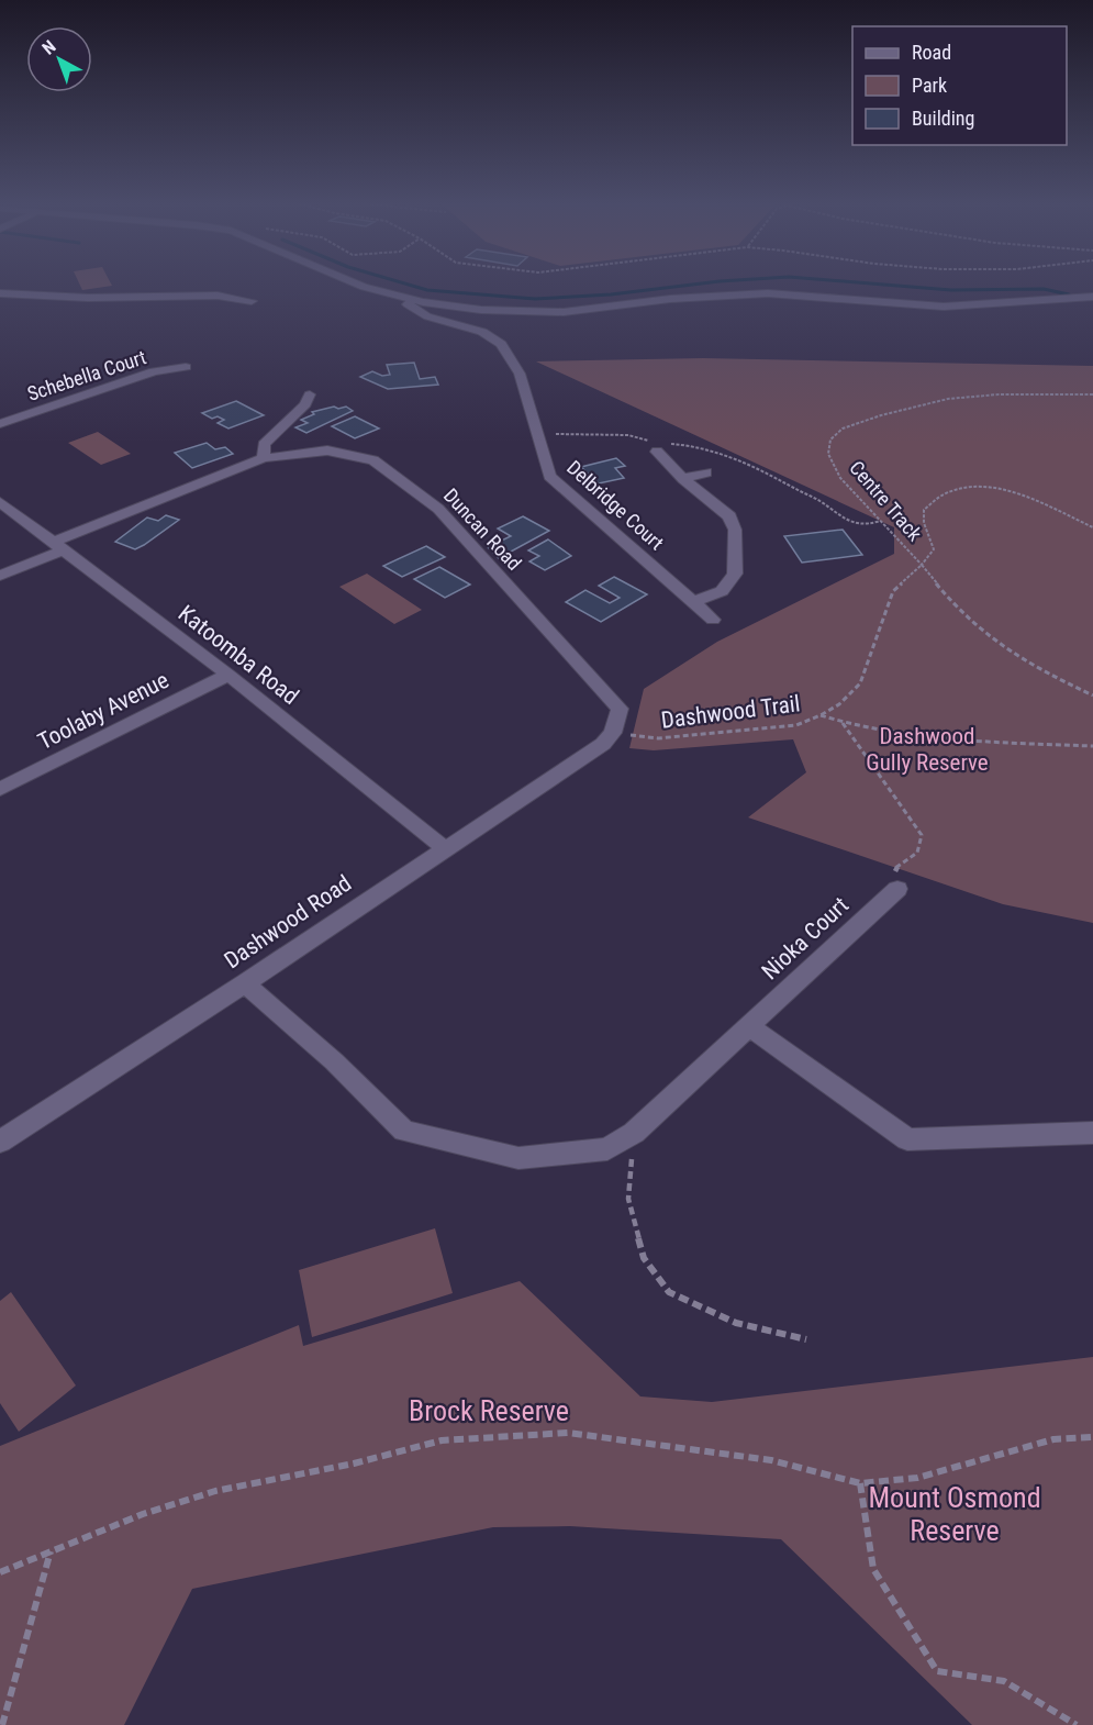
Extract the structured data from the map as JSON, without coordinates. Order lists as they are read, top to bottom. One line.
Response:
{"streets":{"street":["Schebella Court","Delbridge Court","Duncan Road","Katoomba Road","Toolaby Avenue","Dashwood Road","Nioka Court"],"path":["Centre Track","Dashwood Trail"]},"crossings":[["Centre Track","Dashwood Trail"],["Duncan Road","Katoomba Road"],["Duncan Road","Dashwood Trail"],["Duncan Road","Dashwood Road"],["Katoomba Road","Toolaby Avenue"],["Katoomba Road","Dashwood Road"],["Dashwood Trail","Dashwood Road"],["Dashwood Road","Nioka Court"]],"parks":["Dashwood Gully Reserve","Brock Reserve","Mount Osmond Reserve"],"legend":["Road","Park","Building"],"north":"top left"}
